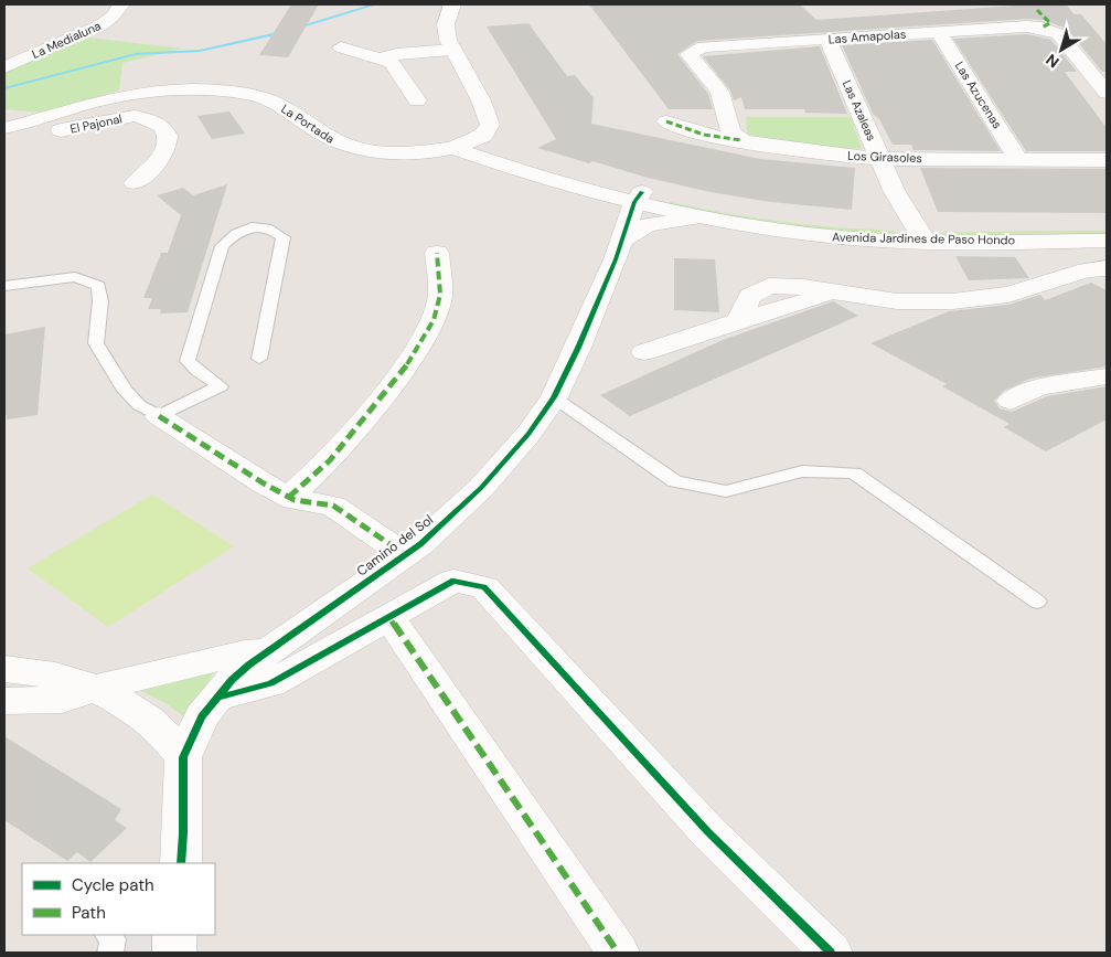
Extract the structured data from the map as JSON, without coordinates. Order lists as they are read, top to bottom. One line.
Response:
{"streets":{"street":["Las Amapolas","La Medialuna","Las Azucenas","Las Azaleas","El Pajonal","La Portada","Los Girasoles","Avenida Jardines de Paso Hondo","Camino del Sol"]},"crossings":[["Las Amapolas","Las Azucenas"],["Las Amapolas","Las Azaleas"],["Las Amapolas","Los Girasoles"],["Las Azucenas","Los Girasoles"],["Las Azaleas","Los Girasoles"],["Las Azaleas","Avenida Jardines de Paso Hondo"],["El Pajonal","La Portada"],["La Portada","Avenida Jardines de Paso Hondo"],["Avenida Jardines de Paso Hondo","Camino del Sol"]],"legend":["Cycle path","Path"],"north":"bottom left"}
